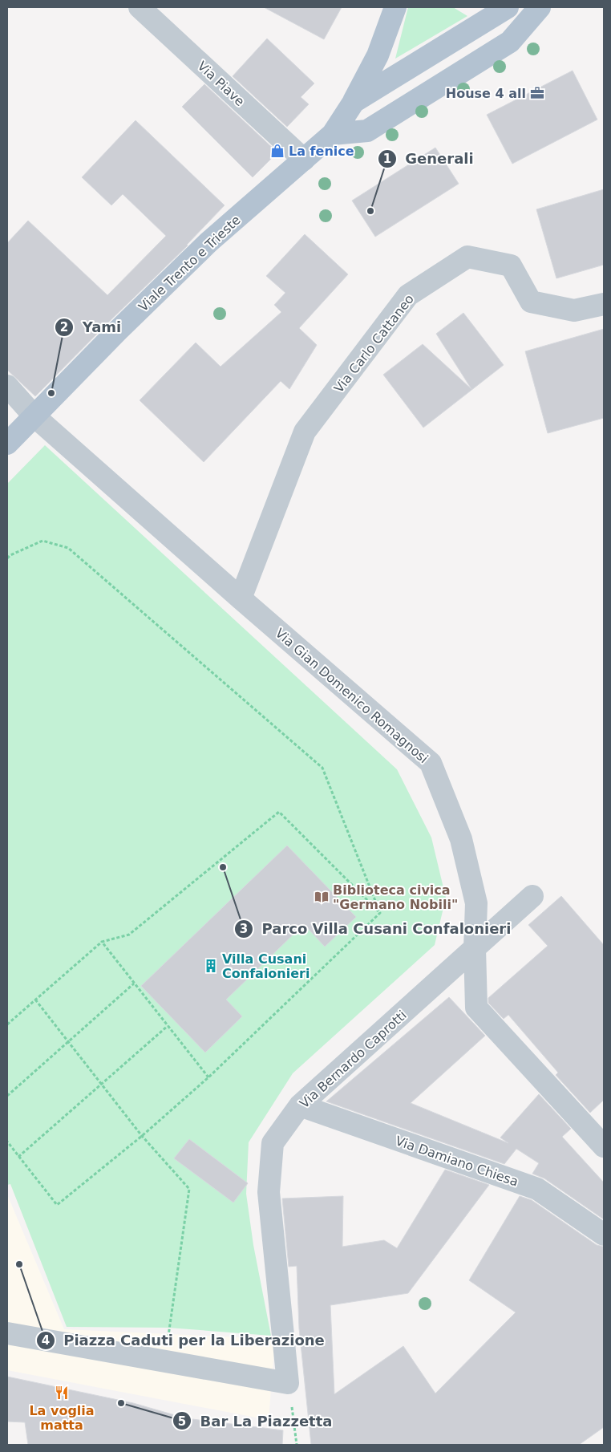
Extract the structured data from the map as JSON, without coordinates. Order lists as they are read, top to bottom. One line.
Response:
{"streets":{"main road":["Viale Trento e Trieste"],"street":["Via Piave","Via Carlo Cattaneo","Via Gian Domenico Romagnosi","Via Bernardo Caprotti","Via Damiano Chiesa"]},"crossings":[["Via Piave","Viale Trento e Trieste"],["Viale Trento e Trieste","Via Gian Domenico Romagnosi"],["Via Carlo Cattaneo","Via Gian Domenico Romagnosi"],["Via Gian Domenico Romagnosi","Via Bernardo Caprotti"],["Via Bernardo Caprotti","Via Damiano Chiesa"]],"places":{"office":["House 4 all"],"shop":["La fenice"],"other":["Generali","Yami","Parco Villa Cusani Confalonieri","Piazza Caduti per la Liberazione","Bar La Piazzetta"],"library":["Biblioteca civica \"Germano Nobili\""],"building":["Villa Cusani Confalonieri"],"restaurant":["La voglia matta"]}}
